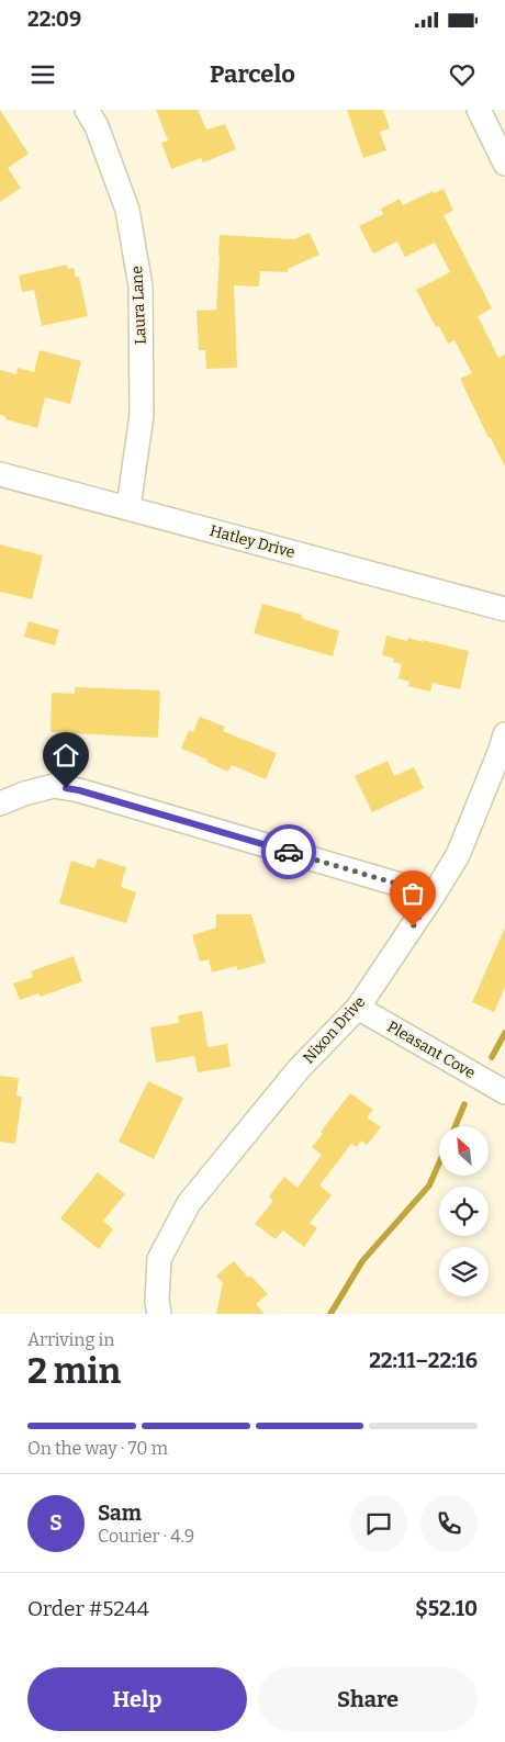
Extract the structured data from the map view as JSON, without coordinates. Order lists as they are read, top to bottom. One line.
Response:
{"streets":{"street":["Laura Lane","Hatley Drive","Nixon Drive","Pleasant Cove"]},"crossings":[["Laura Lane","Hatley Drive"],["Nixon Drive","Pleasant Cove"]],"north":"top left","page":{"status":"22:09","header":"Parcelo","heading":["2 min","Arriving in","22:11–22:16"],"panel":["Sam","Courier · 4.9","Order #5244","$52.10"],"bar":"On the way · 70 m","round":"S","buttons":["Help","Share"]}}
